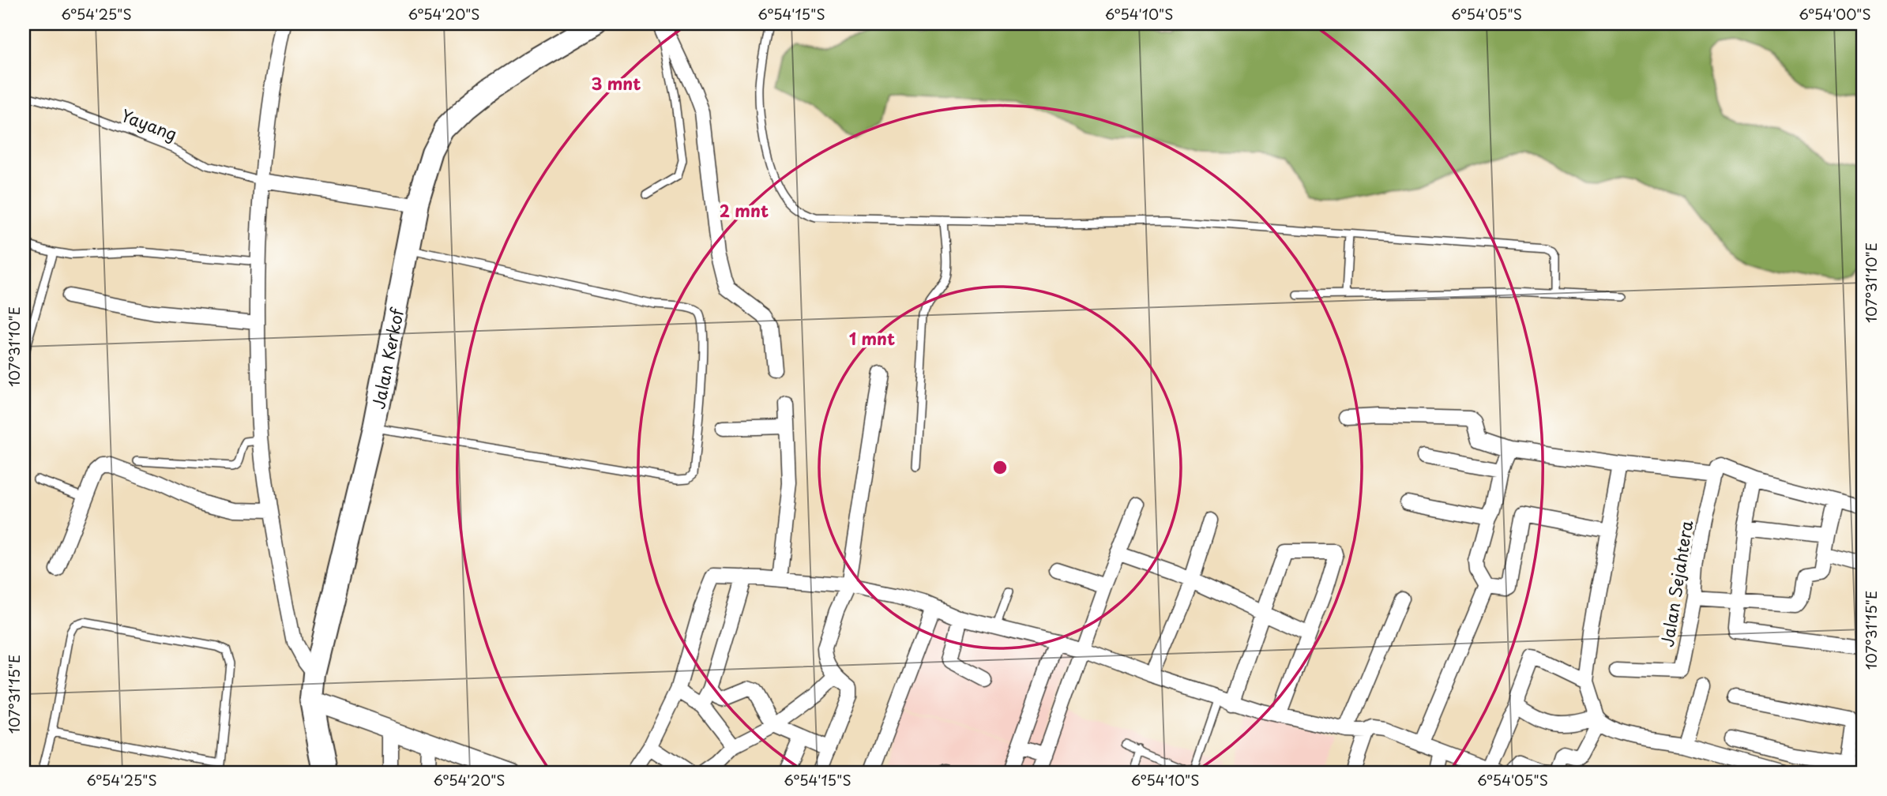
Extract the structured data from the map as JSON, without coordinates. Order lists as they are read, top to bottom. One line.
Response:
{"streets":{"main road":["Jalan Kerkof"],"street":["Jalan Sejahtera"],"lane":["Yayang"]},"coordinates":["6°54'25\"S","6°54'20\"S","6°54'15\"S","6°54'10\"S","6°54'05\"S","6°54'00\"S","107°31'10\"E","107°31'15\"E"],"rings":["3 mnt","2 mnt","1 mnt"]}
